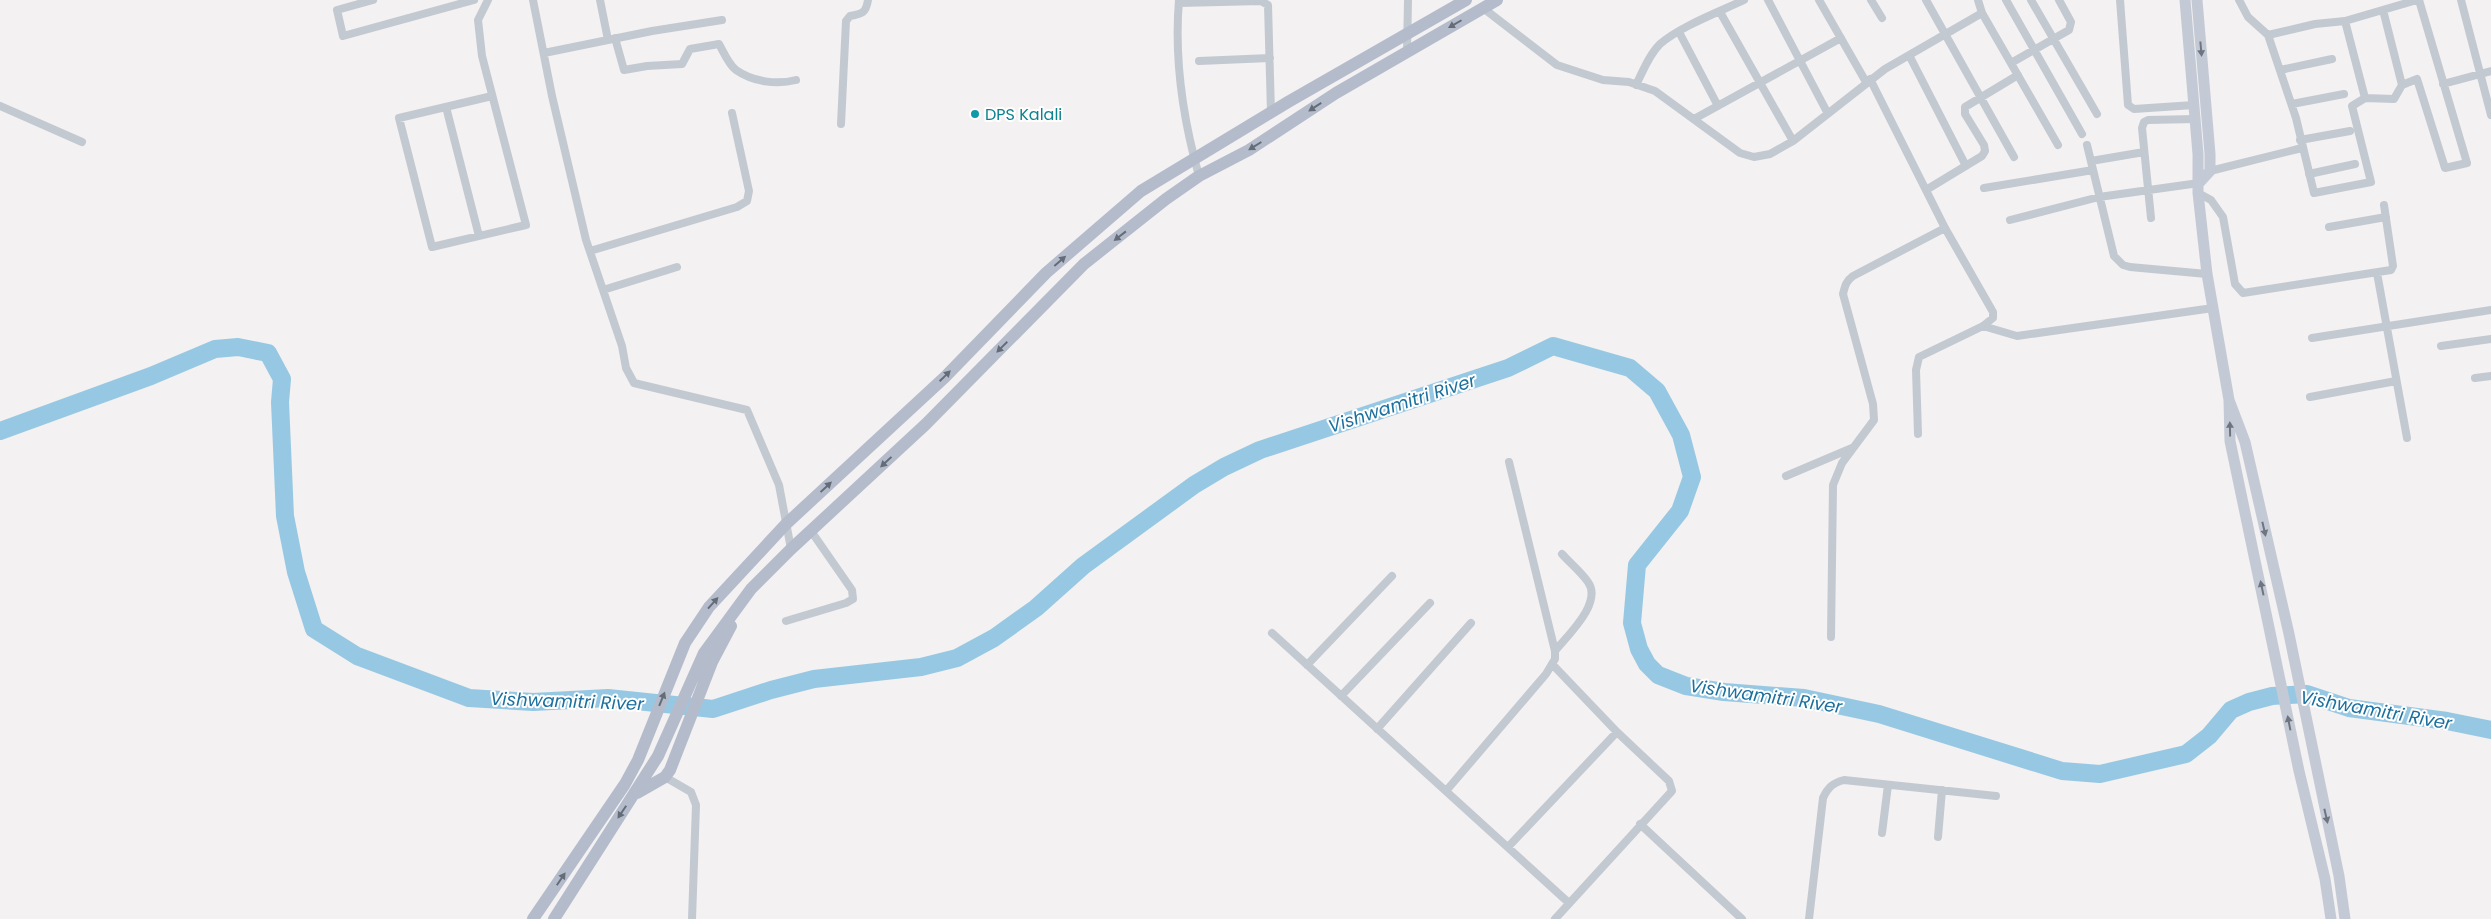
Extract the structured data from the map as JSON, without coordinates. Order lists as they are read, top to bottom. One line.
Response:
{"water":["Vishwamitri River"],"places":["DPS Kalali"]}
